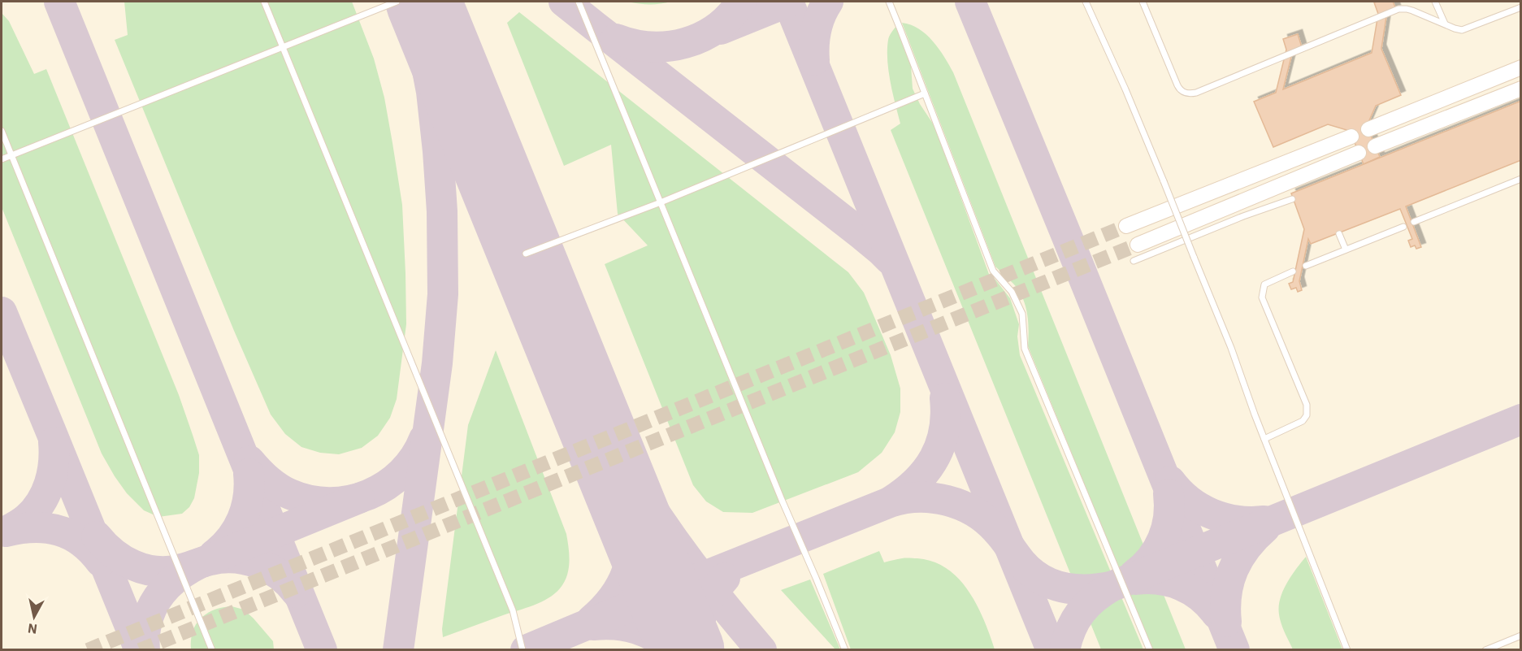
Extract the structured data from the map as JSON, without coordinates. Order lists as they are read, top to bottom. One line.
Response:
{"north":"bottom"}
